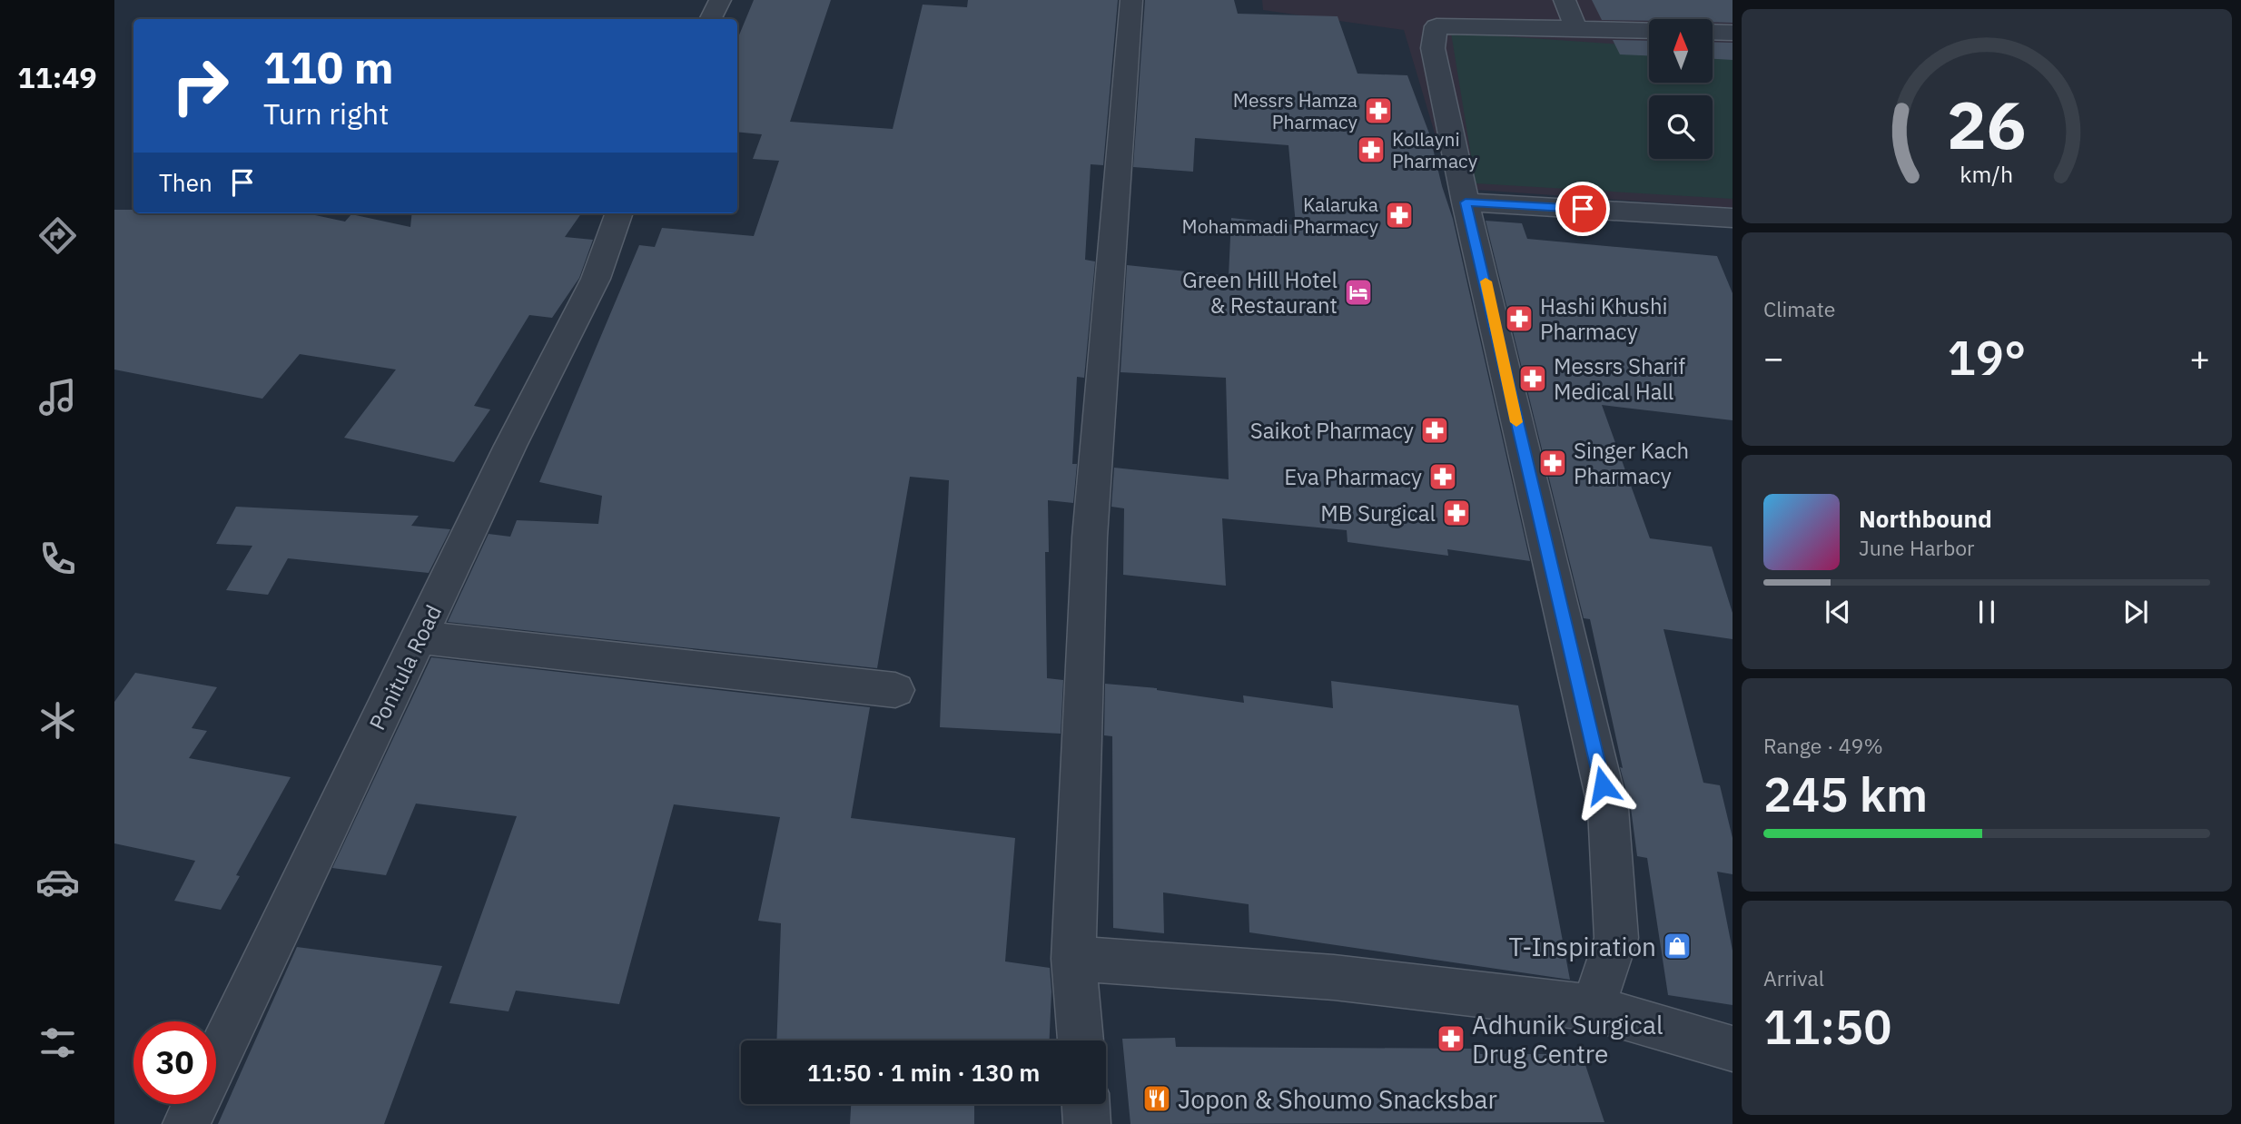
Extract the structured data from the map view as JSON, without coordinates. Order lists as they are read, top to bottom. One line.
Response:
{"streets":{"street":["Ponitula Road"]},"places":{"pharmacy":["Messrs Hamza Pharmacy","Kollayni Pharmacy","Kalaruka Mohammadi Pharmacy","Hashi Khushi Pharmacy","Messrs Sharif Medical Hall","Saikot Pharmacy","Singer Kach Pharmacy","Eva Pharmacy","MB Surgical","Adhunik Surgical Drug Centre"],"hotel":["Green Hill Hotel & Restaurant"],"shop":["T-Inspiration"],"restaurant":["Jopon & Shoumo Snacksbar"]},"north":"top","page":{"tabs":"11:49","turn":["110 m","Turn right"],"then":"Then","tile":["Climate",["Range · 49%","245 km"],["Arrival","11:50"]],"heat":["−","19°","+"],"song":["Northbound","June Harbor"],"limit":"30","trip":"11:50 · 1 min · 130 m","gauge":["26","km/h"]}}
